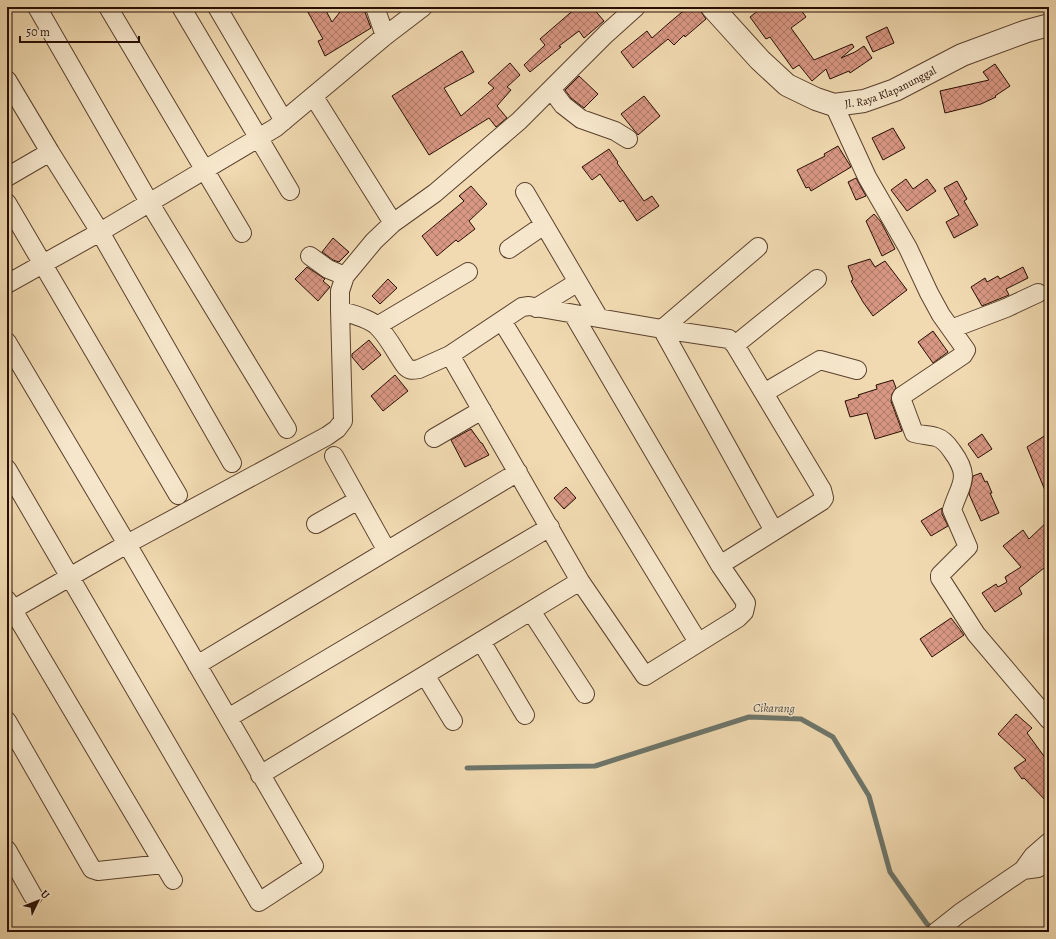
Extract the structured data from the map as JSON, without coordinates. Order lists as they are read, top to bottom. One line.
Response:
{"streets":{"street":["Jl. Raya Klapanunggal"]},"water":["Cikarang"],"scale_bar":"50 m","north":"top right"}
